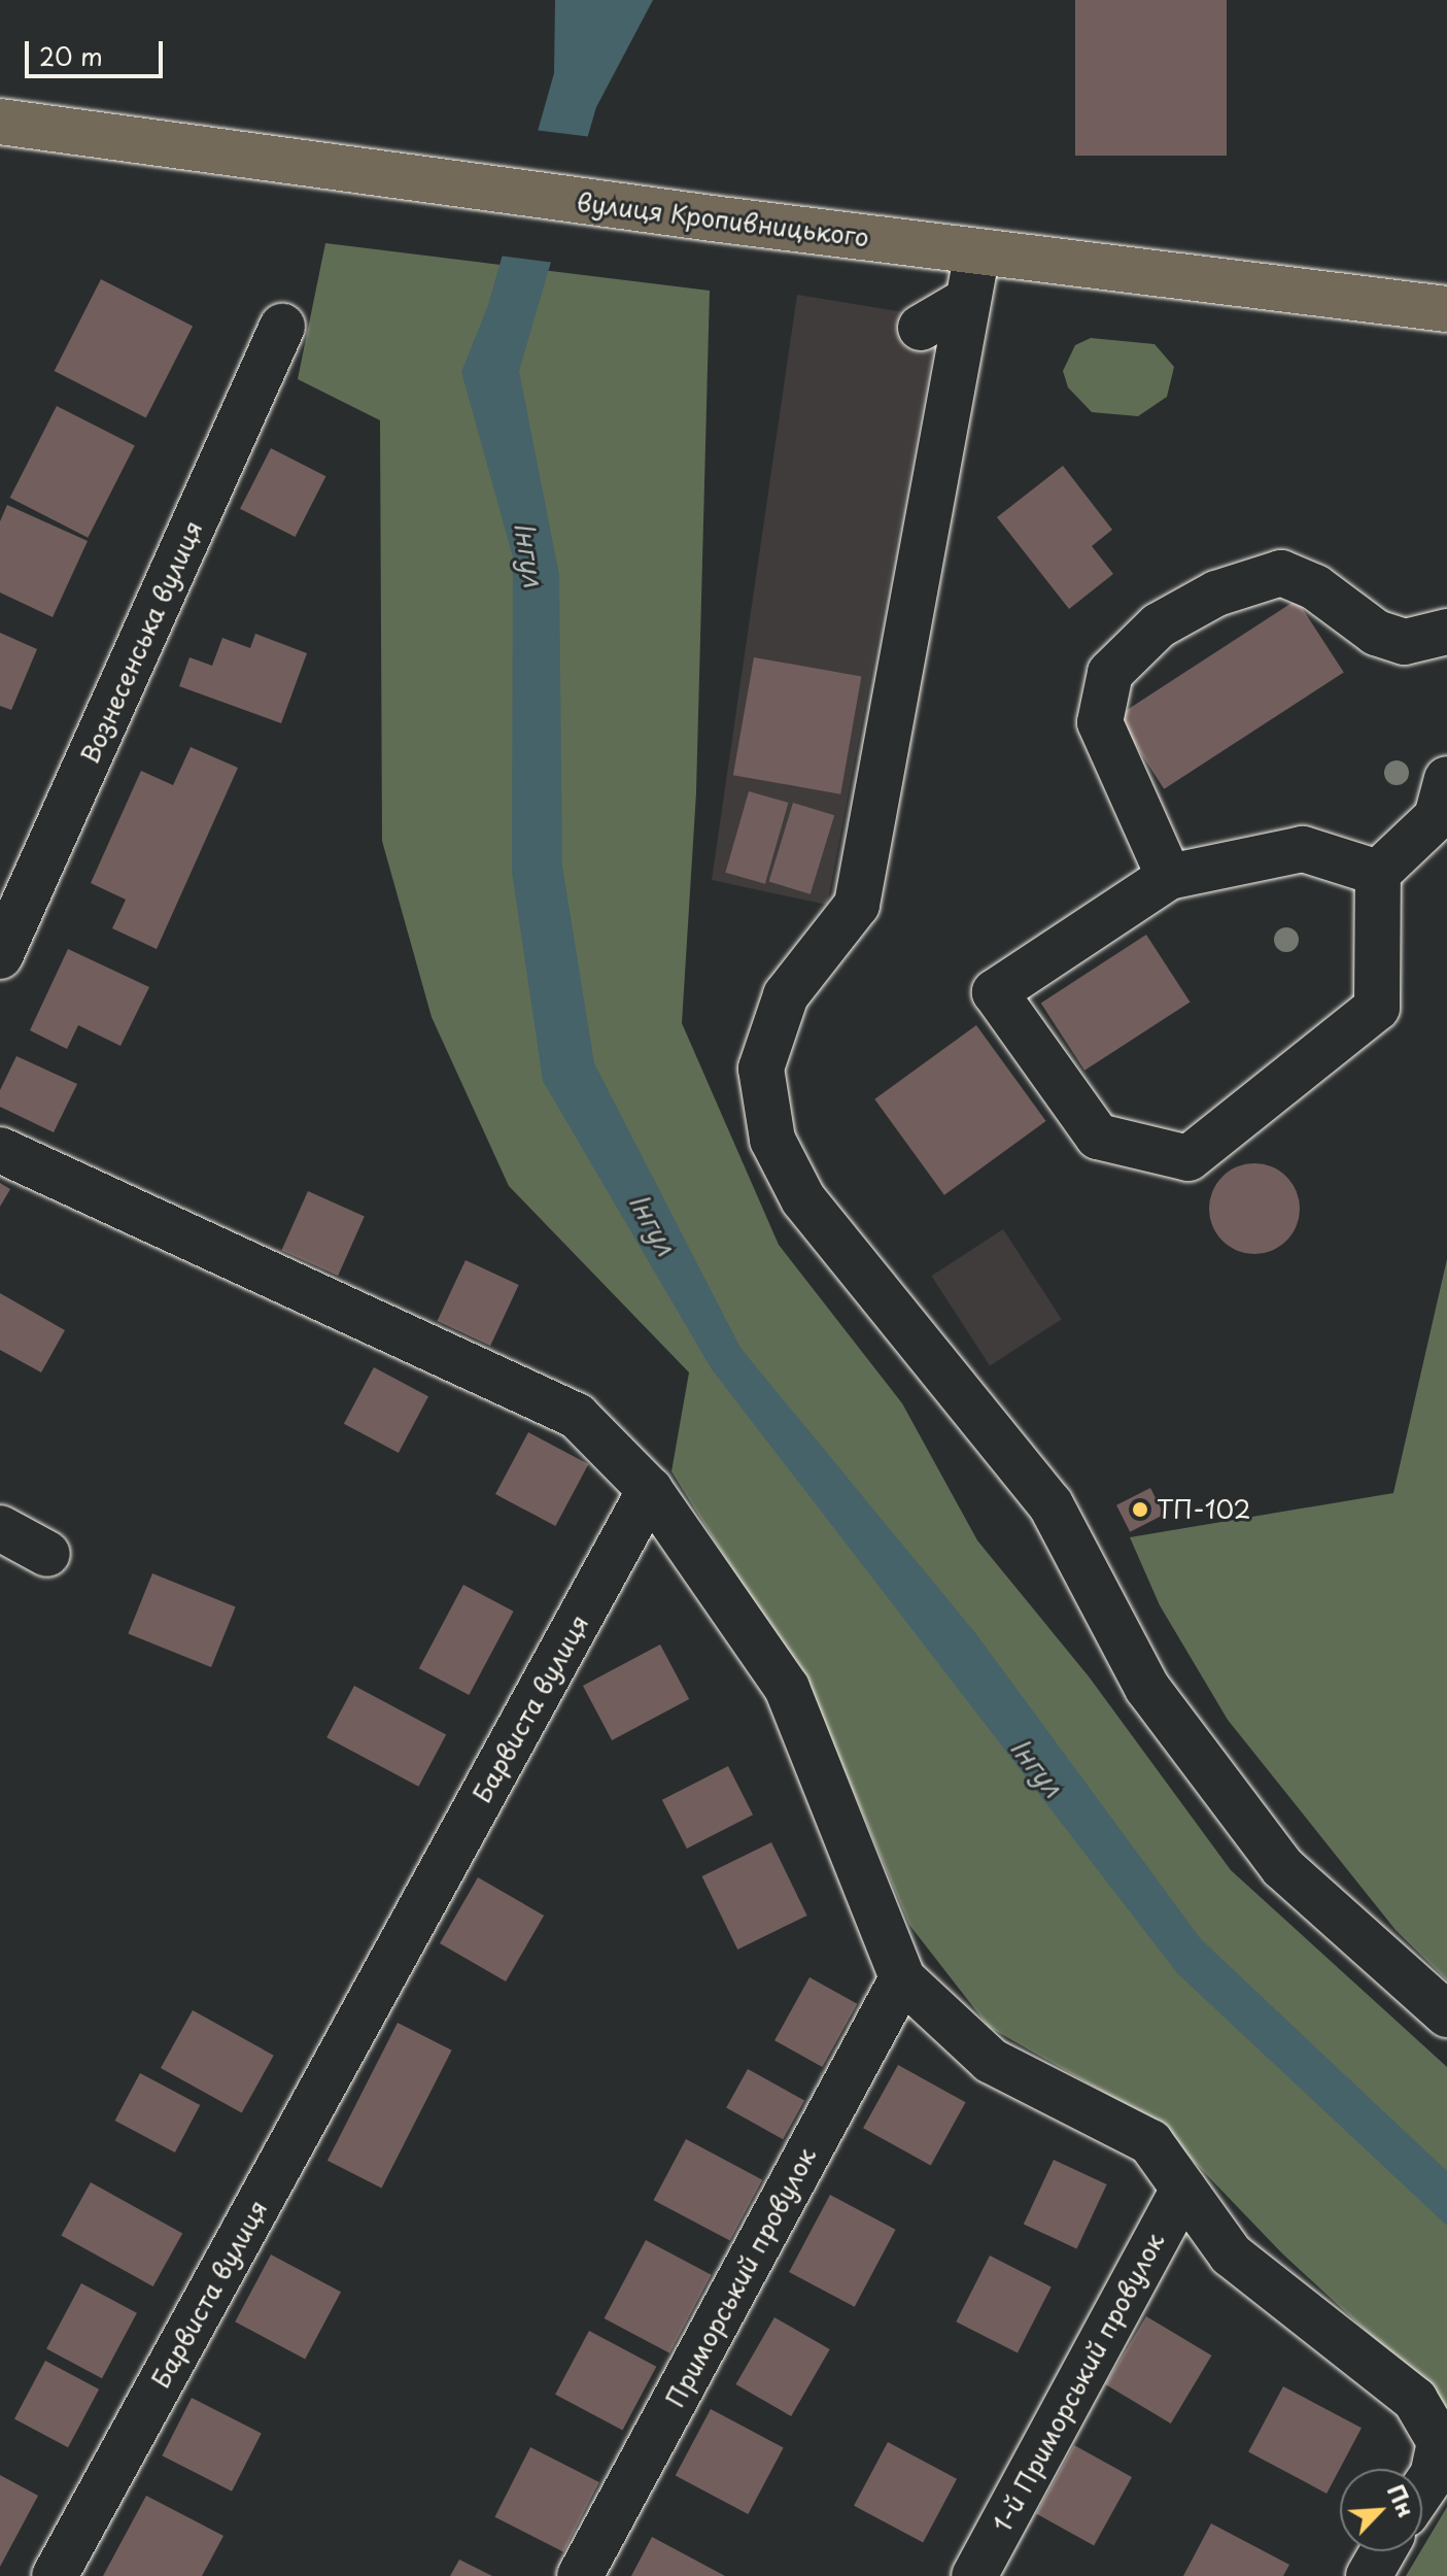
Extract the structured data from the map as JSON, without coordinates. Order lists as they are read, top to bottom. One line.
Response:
{"streets":{"main road":["вулиця Кропивницького"],"street":["Вознесенська вулиця","Барвиста вулиця","Приморський провулок","1-й Приморський провулок"]},"water":["Інгул"],"places":["ТП-102"],"scale_bar":"20 m","north":"top right"}
